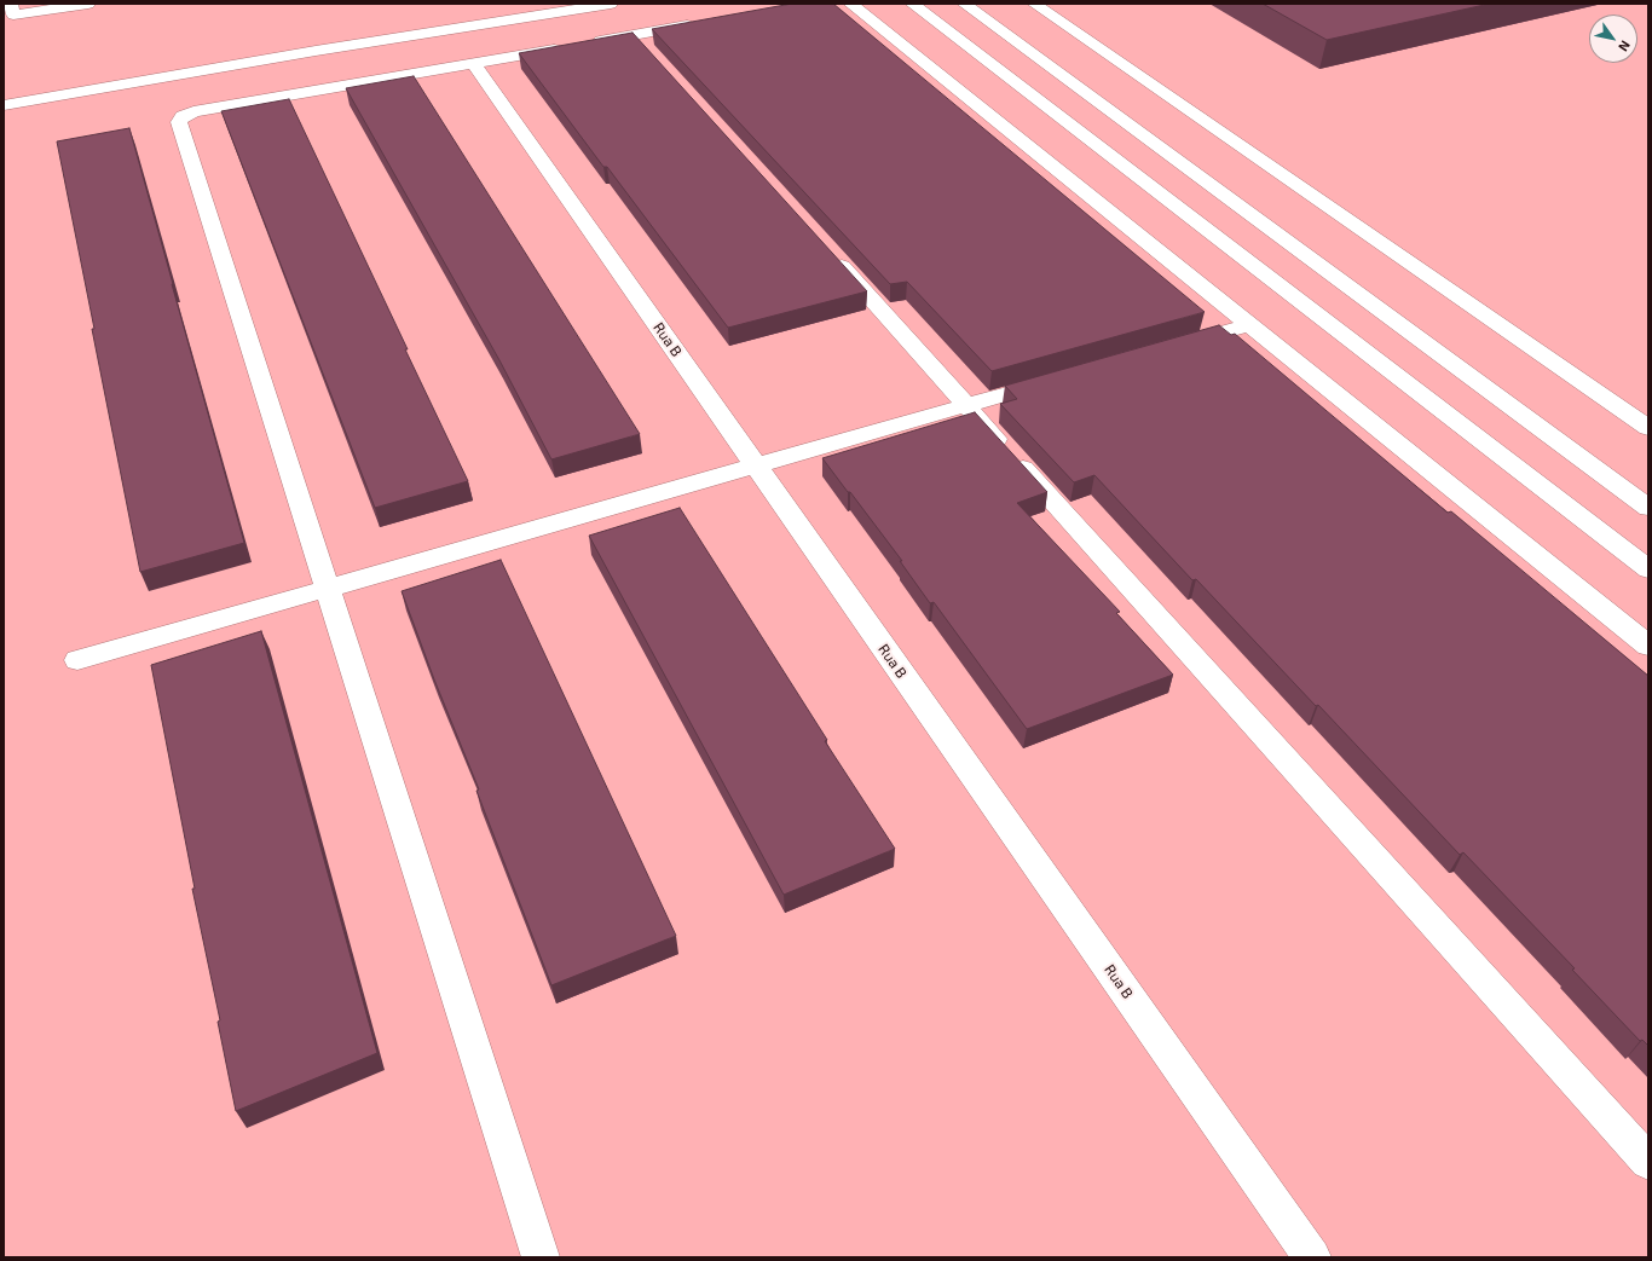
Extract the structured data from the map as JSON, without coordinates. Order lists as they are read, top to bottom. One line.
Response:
{"streets":{"street":["Rua B"]},"north":"bottom right"}
